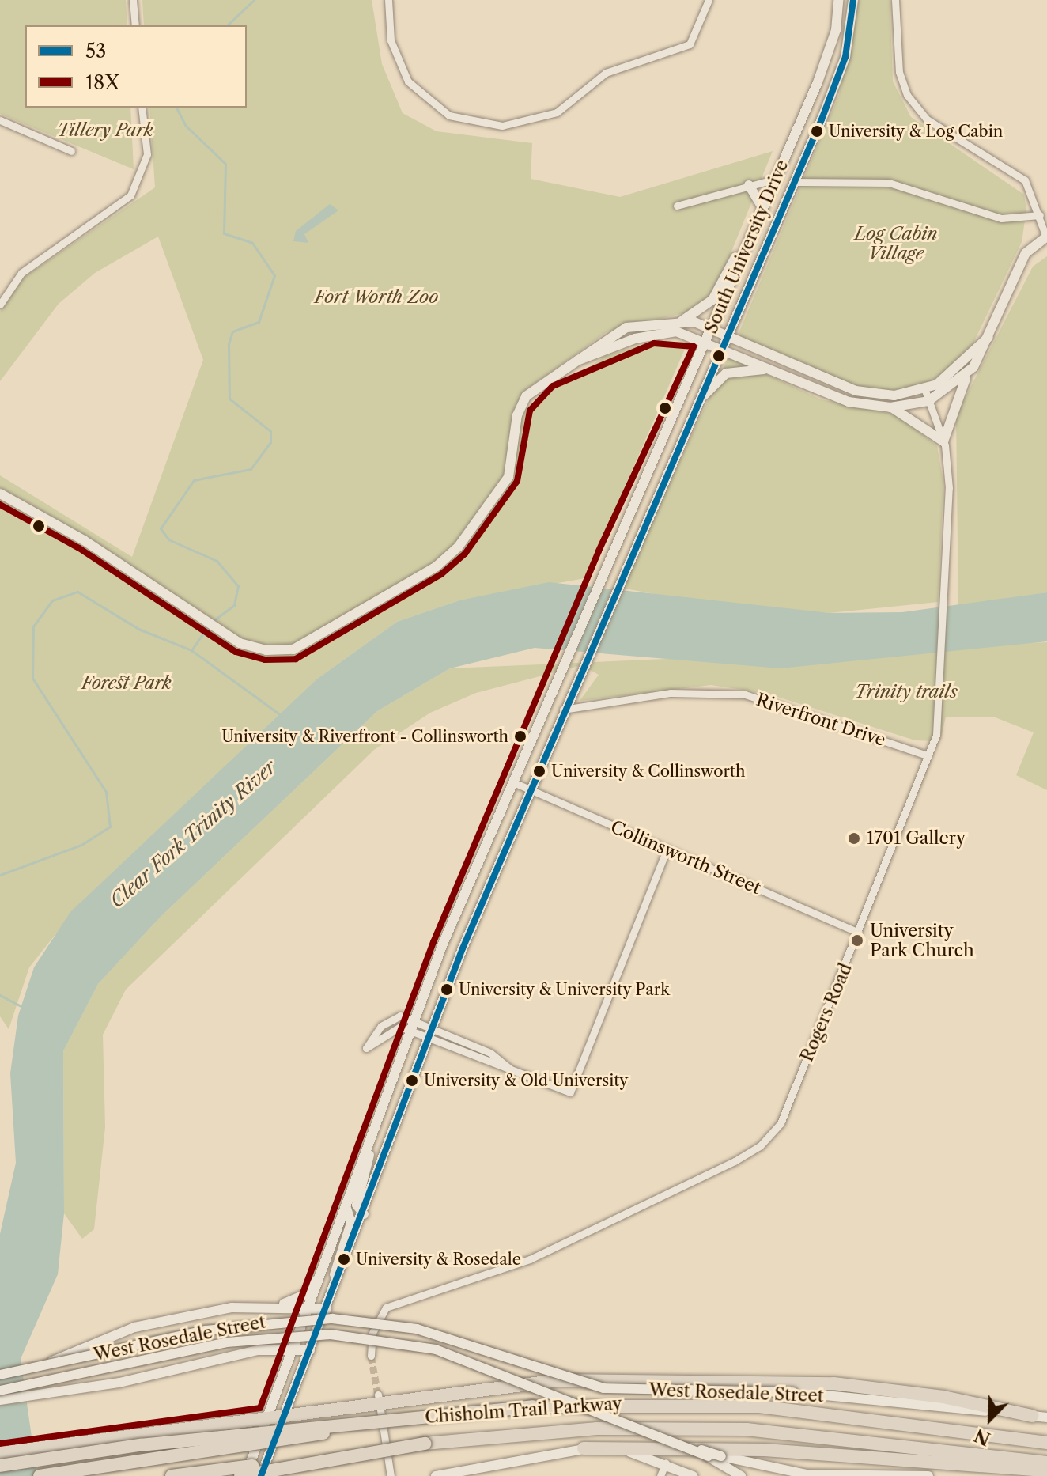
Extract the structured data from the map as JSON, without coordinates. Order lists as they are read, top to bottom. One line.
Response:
{"streets":{"highway":["Chisholm Trail Parkway"],"main road":["South University Drive","West Rosedale Street"],"street":["Riverfront Drive","Collinsworth Street","Rogers Road"]},"crossings":[["South University Drive","Riverfront Drive"],["South University Drive","Collinsworth Street"],["Riverfront Drive","Rogers Road"],["Collinsworth Street","Rogers Road"]],"water":["Clear Fork Trinity River"],"parks":["Tillery Park","Log Cabin Village","Fort Worth Zoo","Forest Park","Trinity trails"],"places":["University & Log Cabin","University & Riverfront - Collinsworth","University & Collinsworth","1701 Gallery","University Park Church","University & University Park","University & Old University","University & Rosedale"],"lines":["transit line 53","transit line 18X"],"legend":["53","18X"],"north":"bottom left"}
